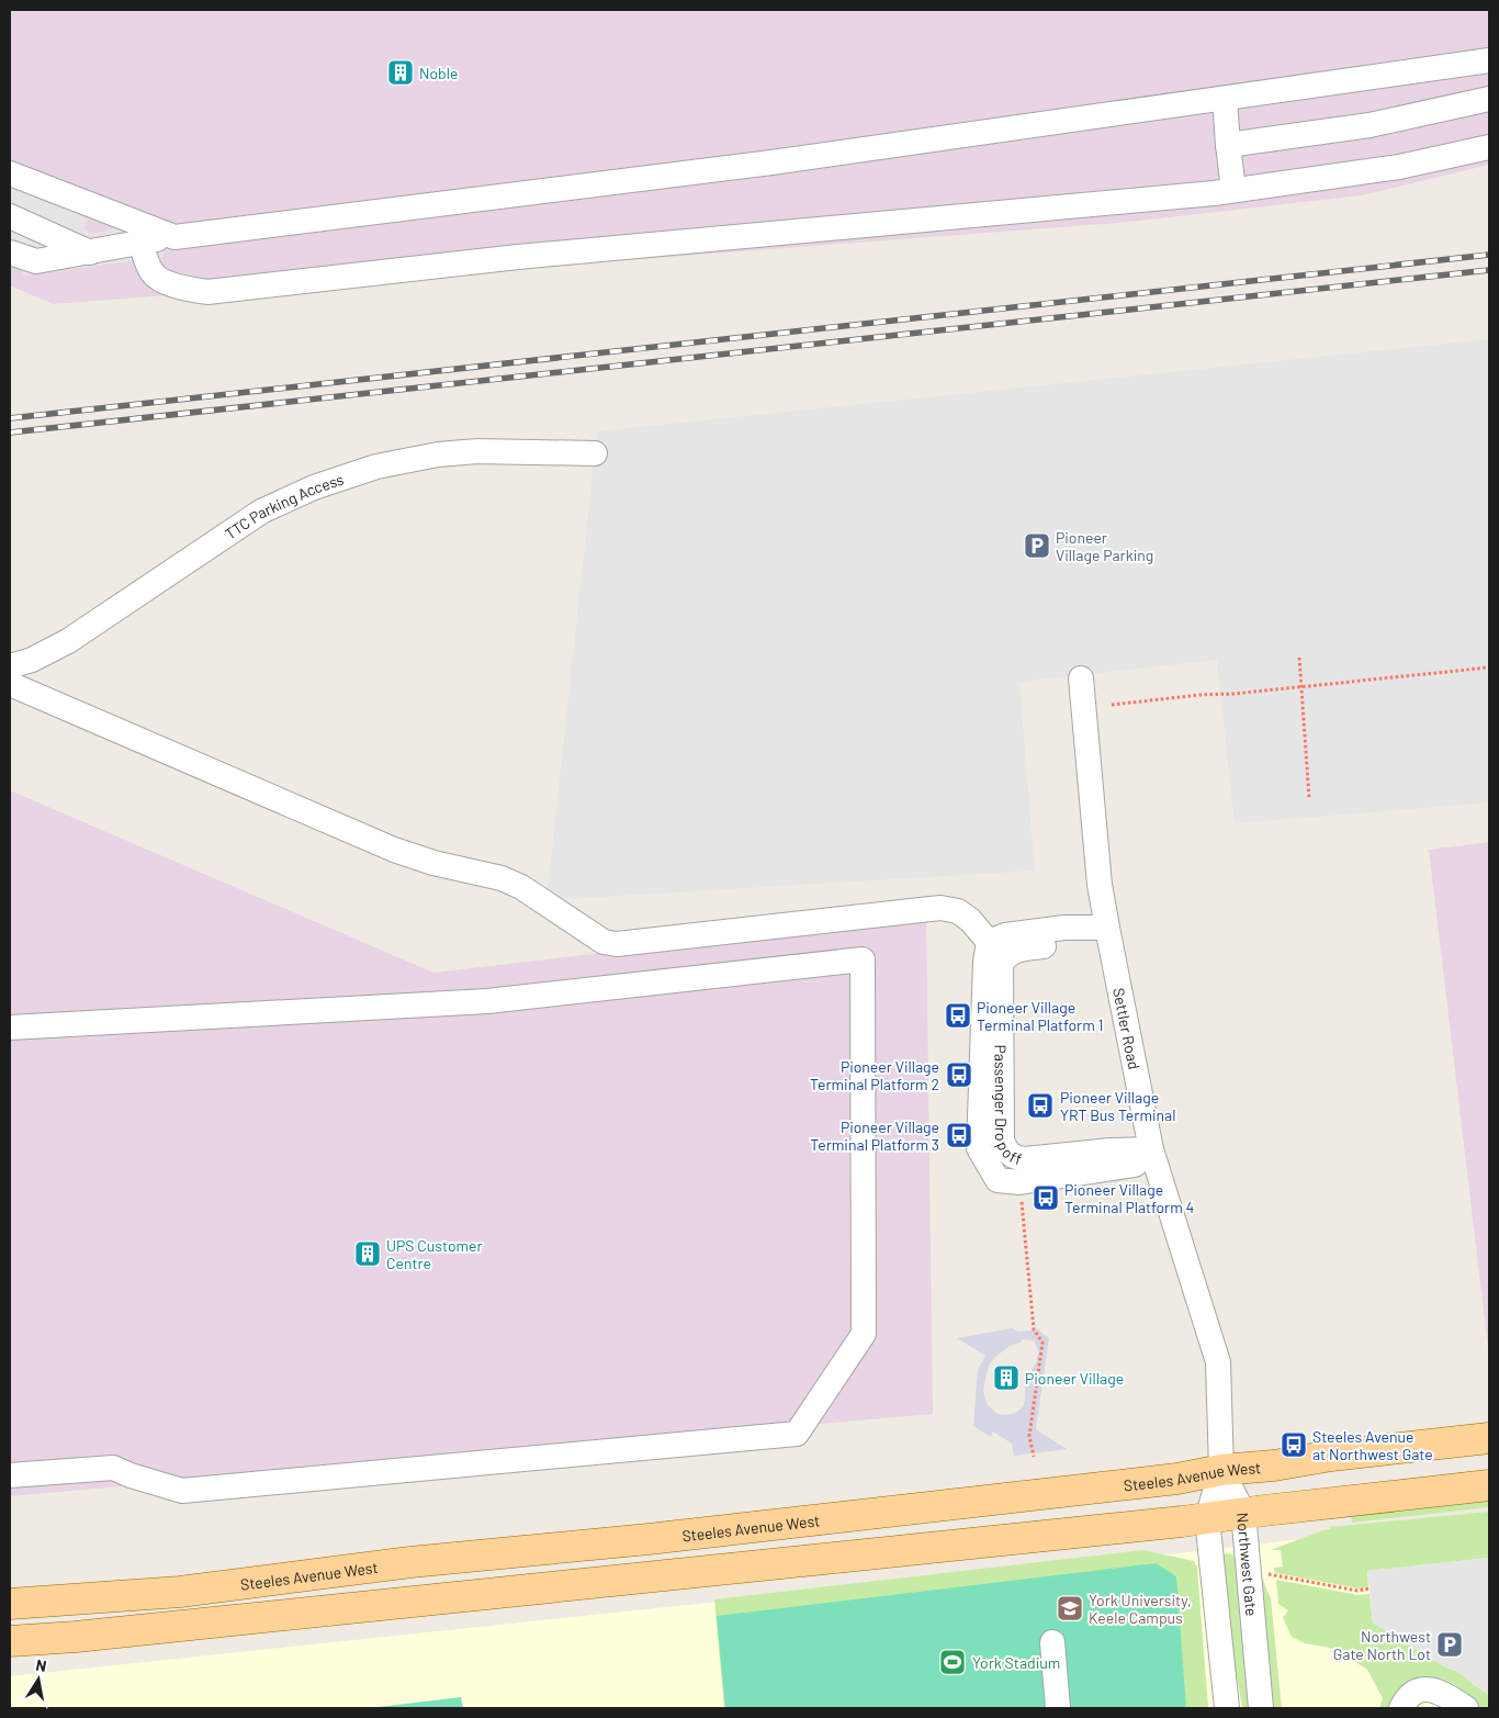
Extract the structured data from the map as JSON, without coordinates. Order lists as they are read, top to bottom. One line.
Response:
{"streets":{"main road":["Steeles Avenue West"],"street":["TTC Parking Access","Settler Road","Passenger Dropoff","Northwest Gate"]},"crossings":[["Settler Road","Passenger Dropoff"],["Settler Road","Steeles Avenue West"],["Settler Road","Northwest Gate"],["Steeles Avenue West","Northwest Gate"]],"places":{"building":["Noble","UPS Customer Centre","Pioneer Village"],"parking":["Pioneer Village Parking","Northwest Gate North Lot"],"bus stop":["Pioneer Village Terminal Platform 1","Pioneer Village Terminal Platform 2","Pioneer Village YRT Bus Terminal","Pioneer Village Terminal Platform 3","Pioneer Village Terminal Platform 4","Steeles Avenue at Northwest Gate"],"school or university":["York University, Keele Campus"],"sports":["York Stadium"]},"north":"top"}
